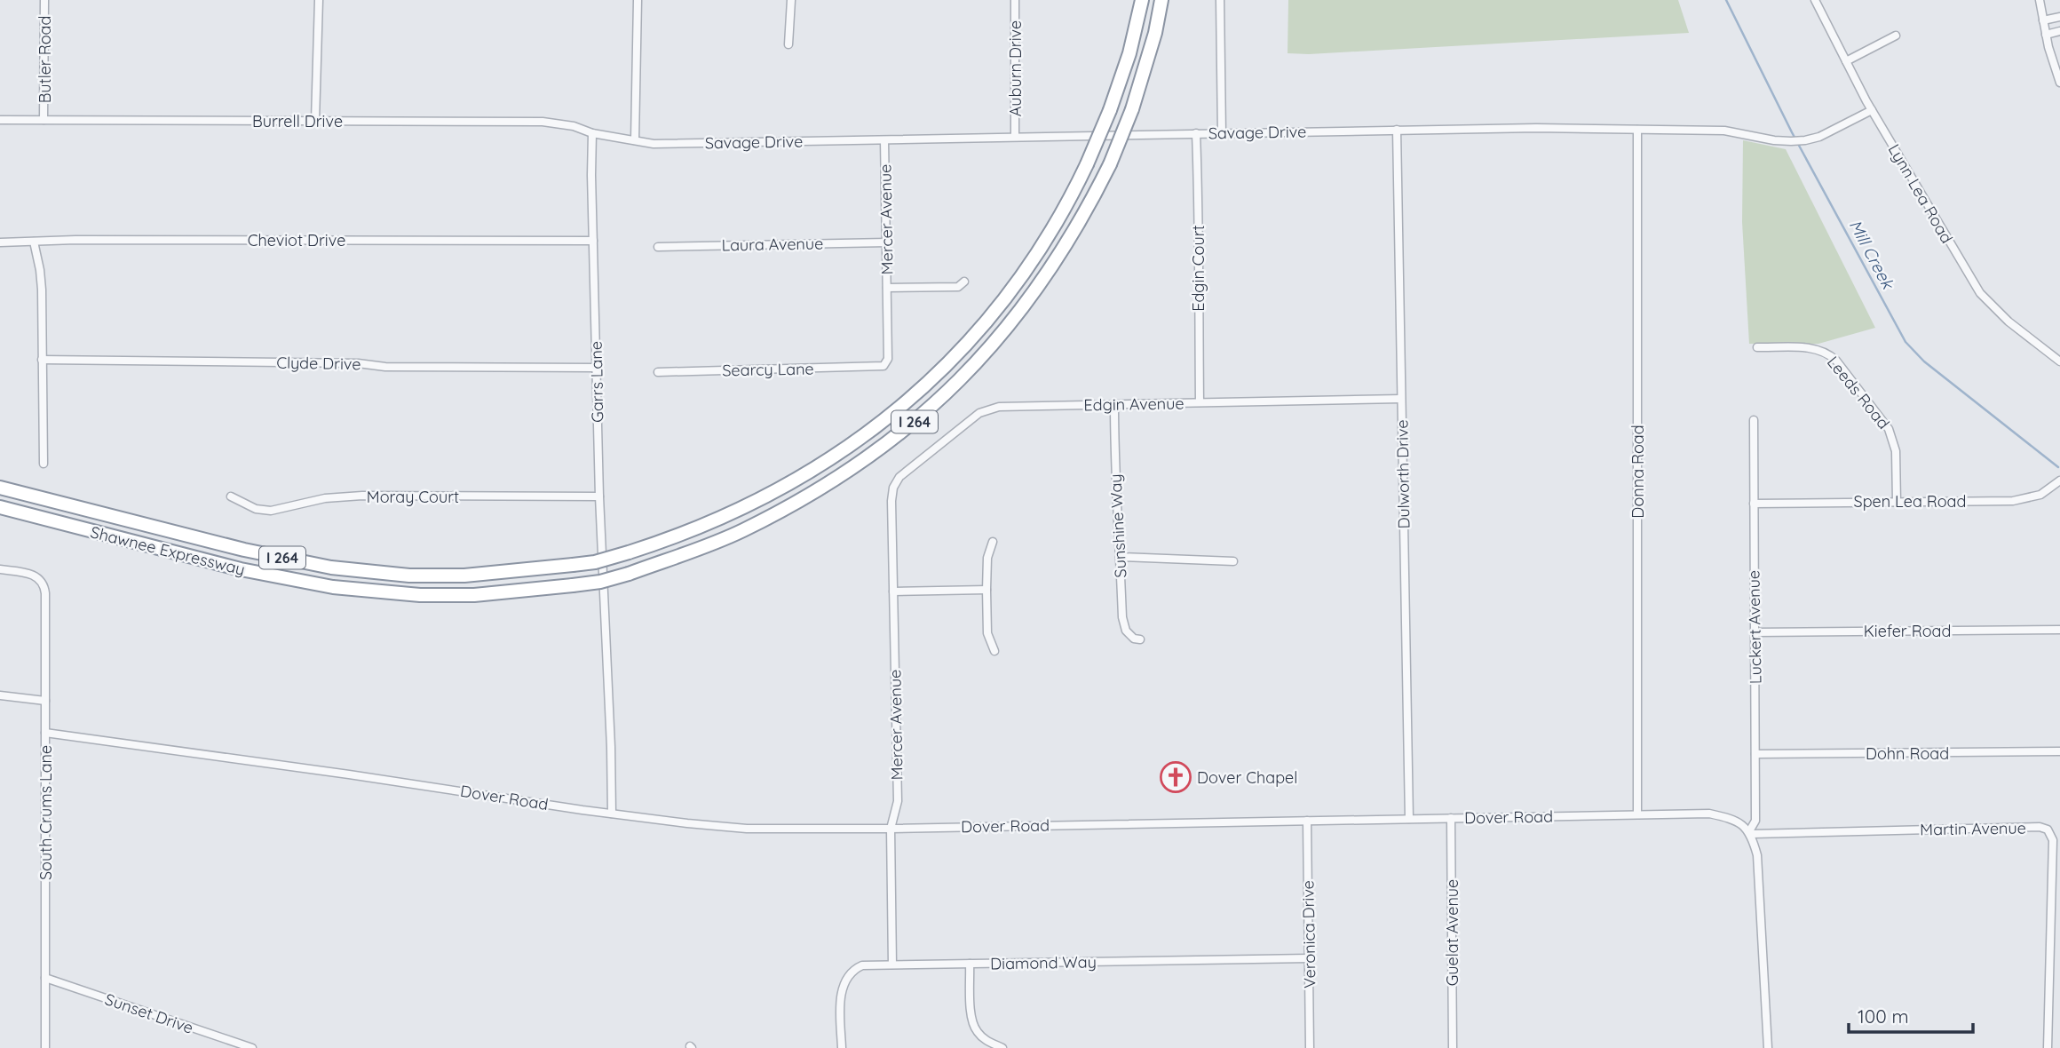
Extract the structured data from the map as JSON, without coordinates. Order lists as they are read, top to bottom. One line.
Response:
{"streets":{"highway":["I 264","Shawnee Expressway"],"street":["Butler Road","Auburn Drive","Burrell Drive","Savage Drive","Lynn Lea Road","Mercer Avenue","Cheviot Drive","Laura Avenue","Edgin Court","Clyde Drive","Searcy Lane","Garrs Lane","Leeds Road","Edgin Avenue","Donna Road","Dulworth Drive","Moray Court","Spen Lea Road","Sunshine Way","Luckert Avenue","Kiefer Road","Dohn Road","Dover Road","South Crums Lane","Martin Avenue","Guelat Avenue","Veronica Drive","Diamond Way","Sunset Drive"]},"crossings":[["Butler Road","Burrell Drive"],["Auburn Drive","Savage Drive"],["Burrell Drive","Garrs Lane"],["Savage Drive","Lynn Lea Road"],["Savage Drive","Mercer Avenue"],["Savage Drive","Edgin Court"],["Savage Drive","Donna Road"],["Savage Drive","Dulworth Drive"],["Mercer Avenue","Laura Avenue"],["Mercer Avenue","Searcy Lane"],["Mercer Avenue","Edgin Avenue"],["Mercer Avenue","Dover Road"],["Mercer Avenue","Diamond Way"],["Cheviot Drive","Garrs Lane"],["Edgin Court","Edgin Avenue"],["Clyde Drive","Garrs Lane"],["Garrs Lane","Moray Court"],["Garrs Lane","Dover Road"],["Leeds Road","Spen Lea Road"],["Edgin Avenue","Dulworth Drive"],["Edgin Avenue","Sunshine Way"],["Donna Road","Dover Road"],["Dulworth Drive","Dover Road"],["Spen Lea Road","Luckert Avenue"],["Luckert Avenue","Kiefer Road"],["Luckert Avenue","Dohn Road"],["Luckert Avenue","Dover Road"],["Luckert Avenue","Martin Avenue"],["Dover Road","South Crums Lane"],["Dover Road","Martin Avenue"],["Dover Road","Guelat Avenue"],["Dover Road","Veronica Drive"],["South Crums Lane","Sunset Drive"],["Veronica Drive","Diamond Way"]],"water":["Mill Creek"],"places":{"church":["Dover Chapel"]},"scale_bar":"100 m"}
